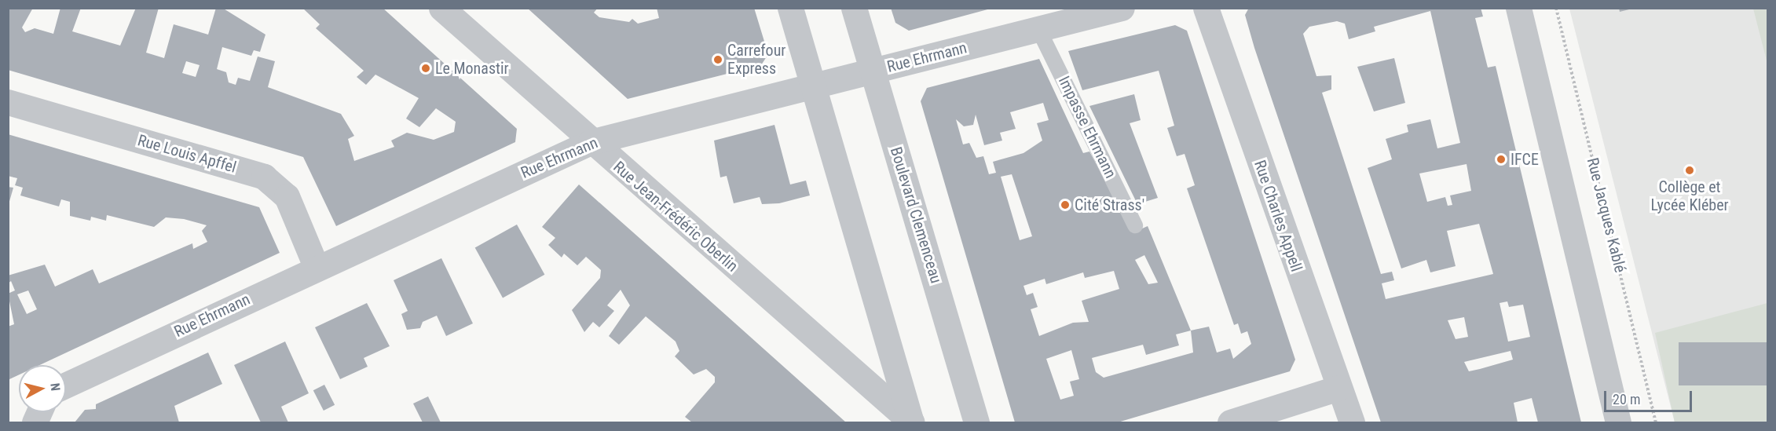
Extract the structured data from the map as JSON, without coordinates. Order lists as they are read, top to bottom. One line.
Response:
{"streets":{"street":["Rue Ehrmann","Rue Louis Apffel","Boulevard Clemenceau","Rue Charles Appell","Rue Jean-Frédéric Oberlin"],"lane":["Impasse Ehrmann"],"path":["Rue Jacques Kablé"]},"crossings":[["Rue Ehrmann","Impasse Ehrmann"],["Rue Ehrmann","Rue Louis Apffel"],["Rue Ehrmann","Boulevard Clemenceau"],["Rue Ehrmann","Rue Jean-Frédéric Oberlin"]],"places":["Carrefour Express","Le Monastir","IFCE","Collège et Lycée Kléber","Cité Strass'"],"scale_bar":"20 m","north":"right"}
